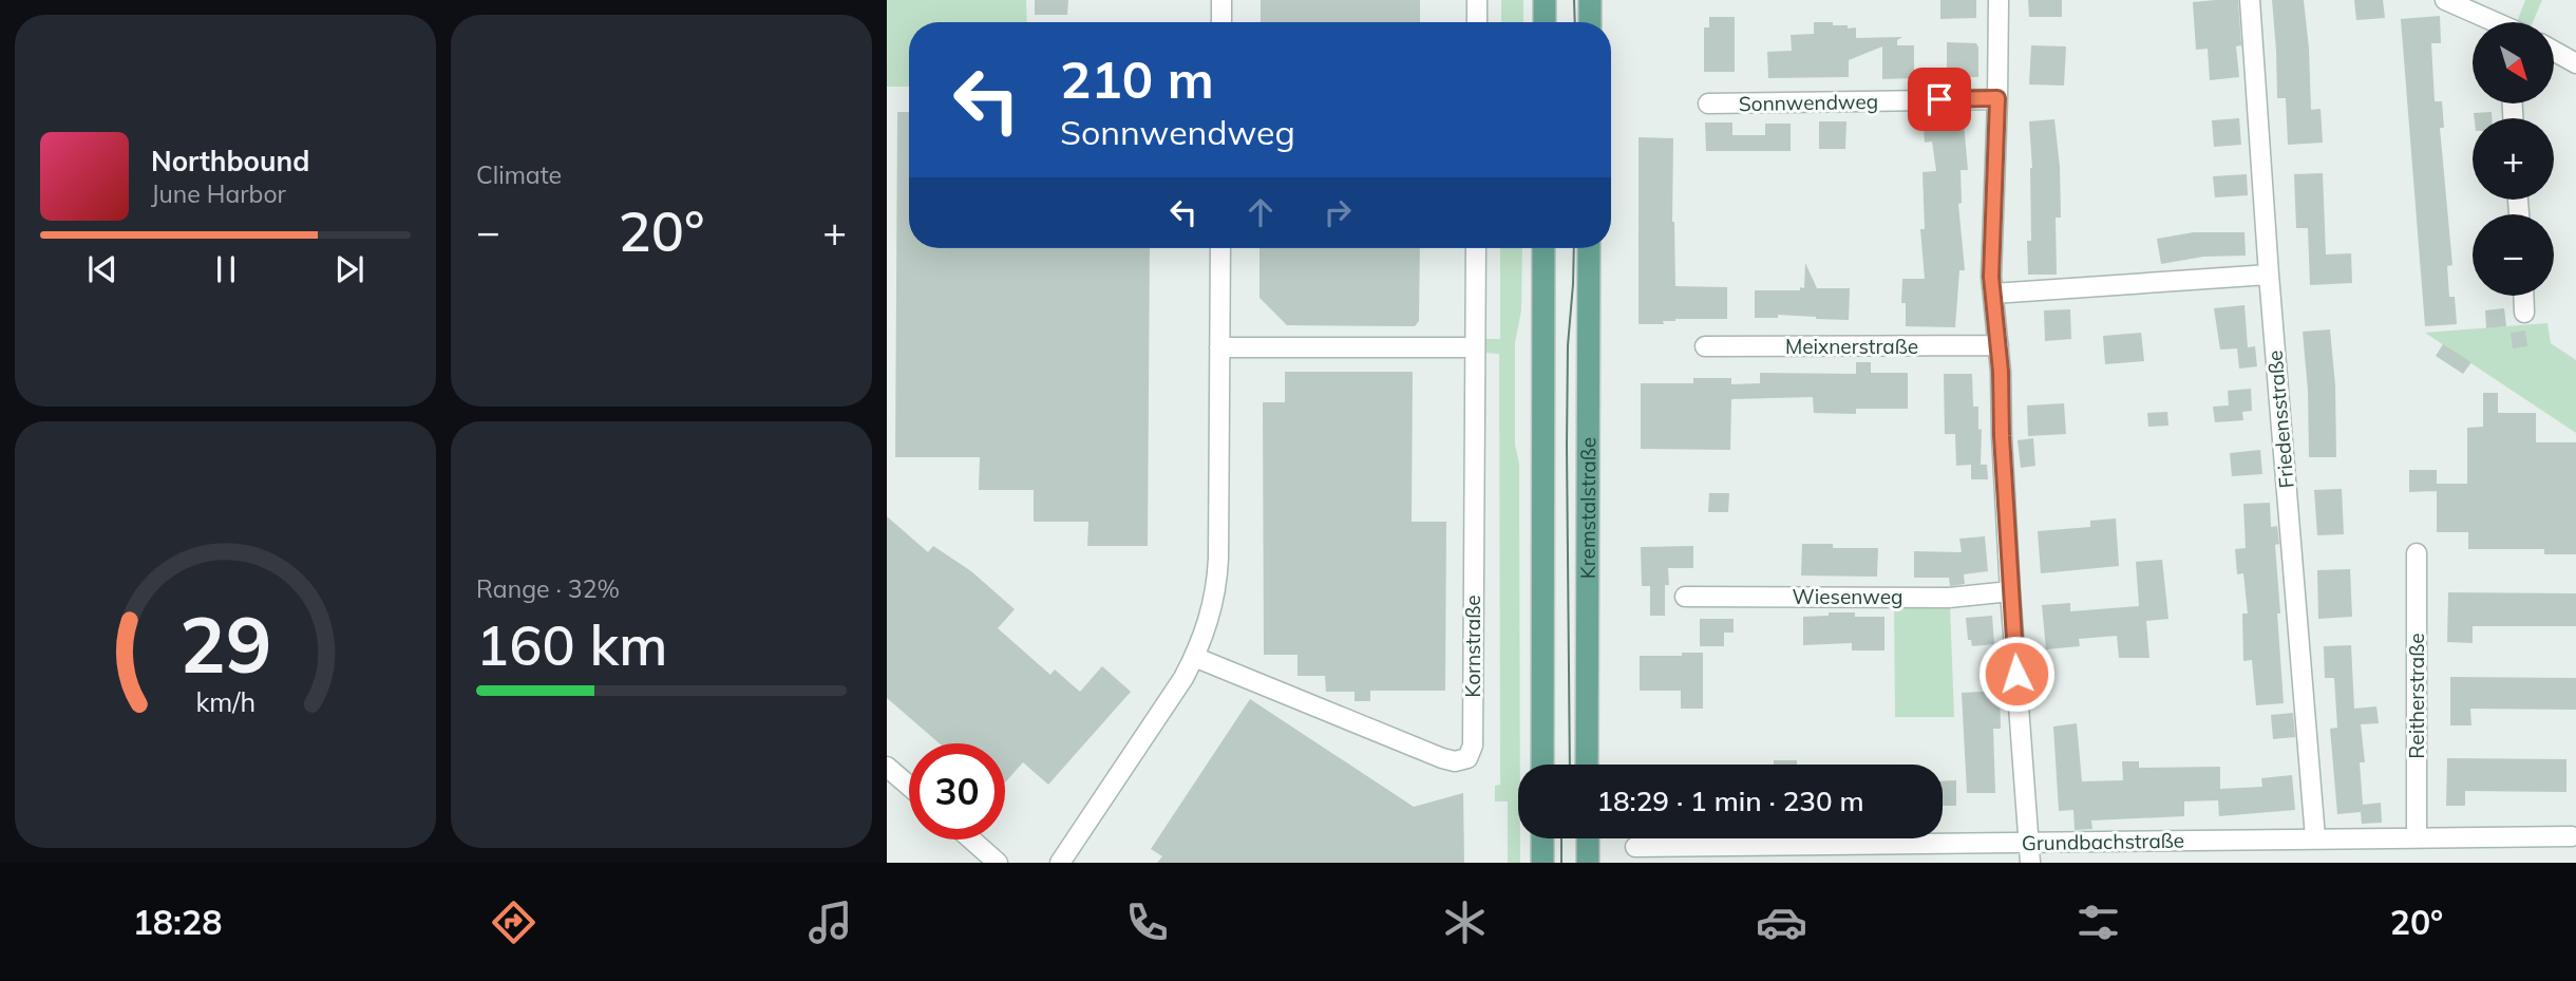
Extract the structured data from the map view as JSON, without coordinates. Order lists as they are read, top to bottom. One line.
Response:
{"streets":{"main road":["Kremstalstraße"],"street":["Sonnwendweg","Meixnerstraße","Friedensstraße","Wiesenweg","Kornstraße","Reitherstraße","Grundbachstraße"]},"crossings":[["Friedensstraße","Grundbachstraße"],["Reitherstraße","Grundbachstraße"]],"north":"bottom right","page":{"tile":["Climate",["Range · 32%","160 km"]],"map_buttons":["+","−"],"turn":["210 m","Sonnwendweg"],"song":["Northbound","June Harbor"],"heat":["−","20°","+"],"limit":"30","trip":"18:29 · 1 min · 230 m","tabs":["18:28","20°"],"gauge":["29","km/h"]}}
